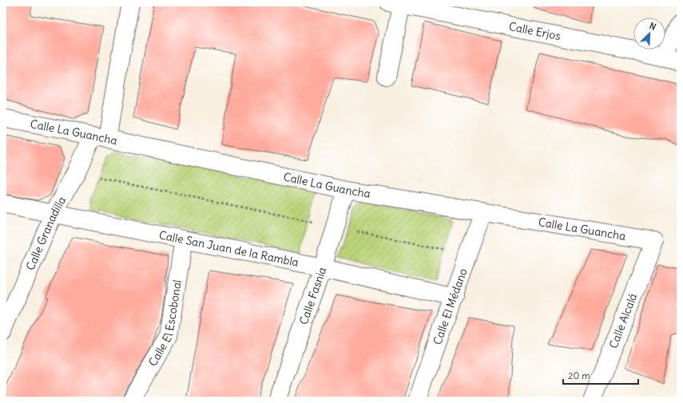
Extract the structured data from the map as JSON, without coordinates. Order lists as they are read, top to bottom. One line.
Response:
{"streets":{"street":["Calle Erjos","Calle La Guancha","Calle Granadilla","Calle San Juan de la Rambla","Calle Fasnia","Calle El Médano","Calle Alcalá","Calle El Escobonal"]},"crossings":[["Calle La Guancha","Calle Granadilla"],["Calle La Guancha","Calle Fasnia"],["Calle La Guancha","Calle El Médano"],["Calle La Guancha","Calle Alcalá"],["Calle Granadilla","Calle San Juan de la Rambla"],["Calle San Juan de la Rambla","Calle Fasnia"],["Calle San Juan de la Rambla","Calle El Médano"],["Calle San Juan de la Rambla","Calle El Escobonal"]],"scale_bar":"20 m","north":"top right"}
